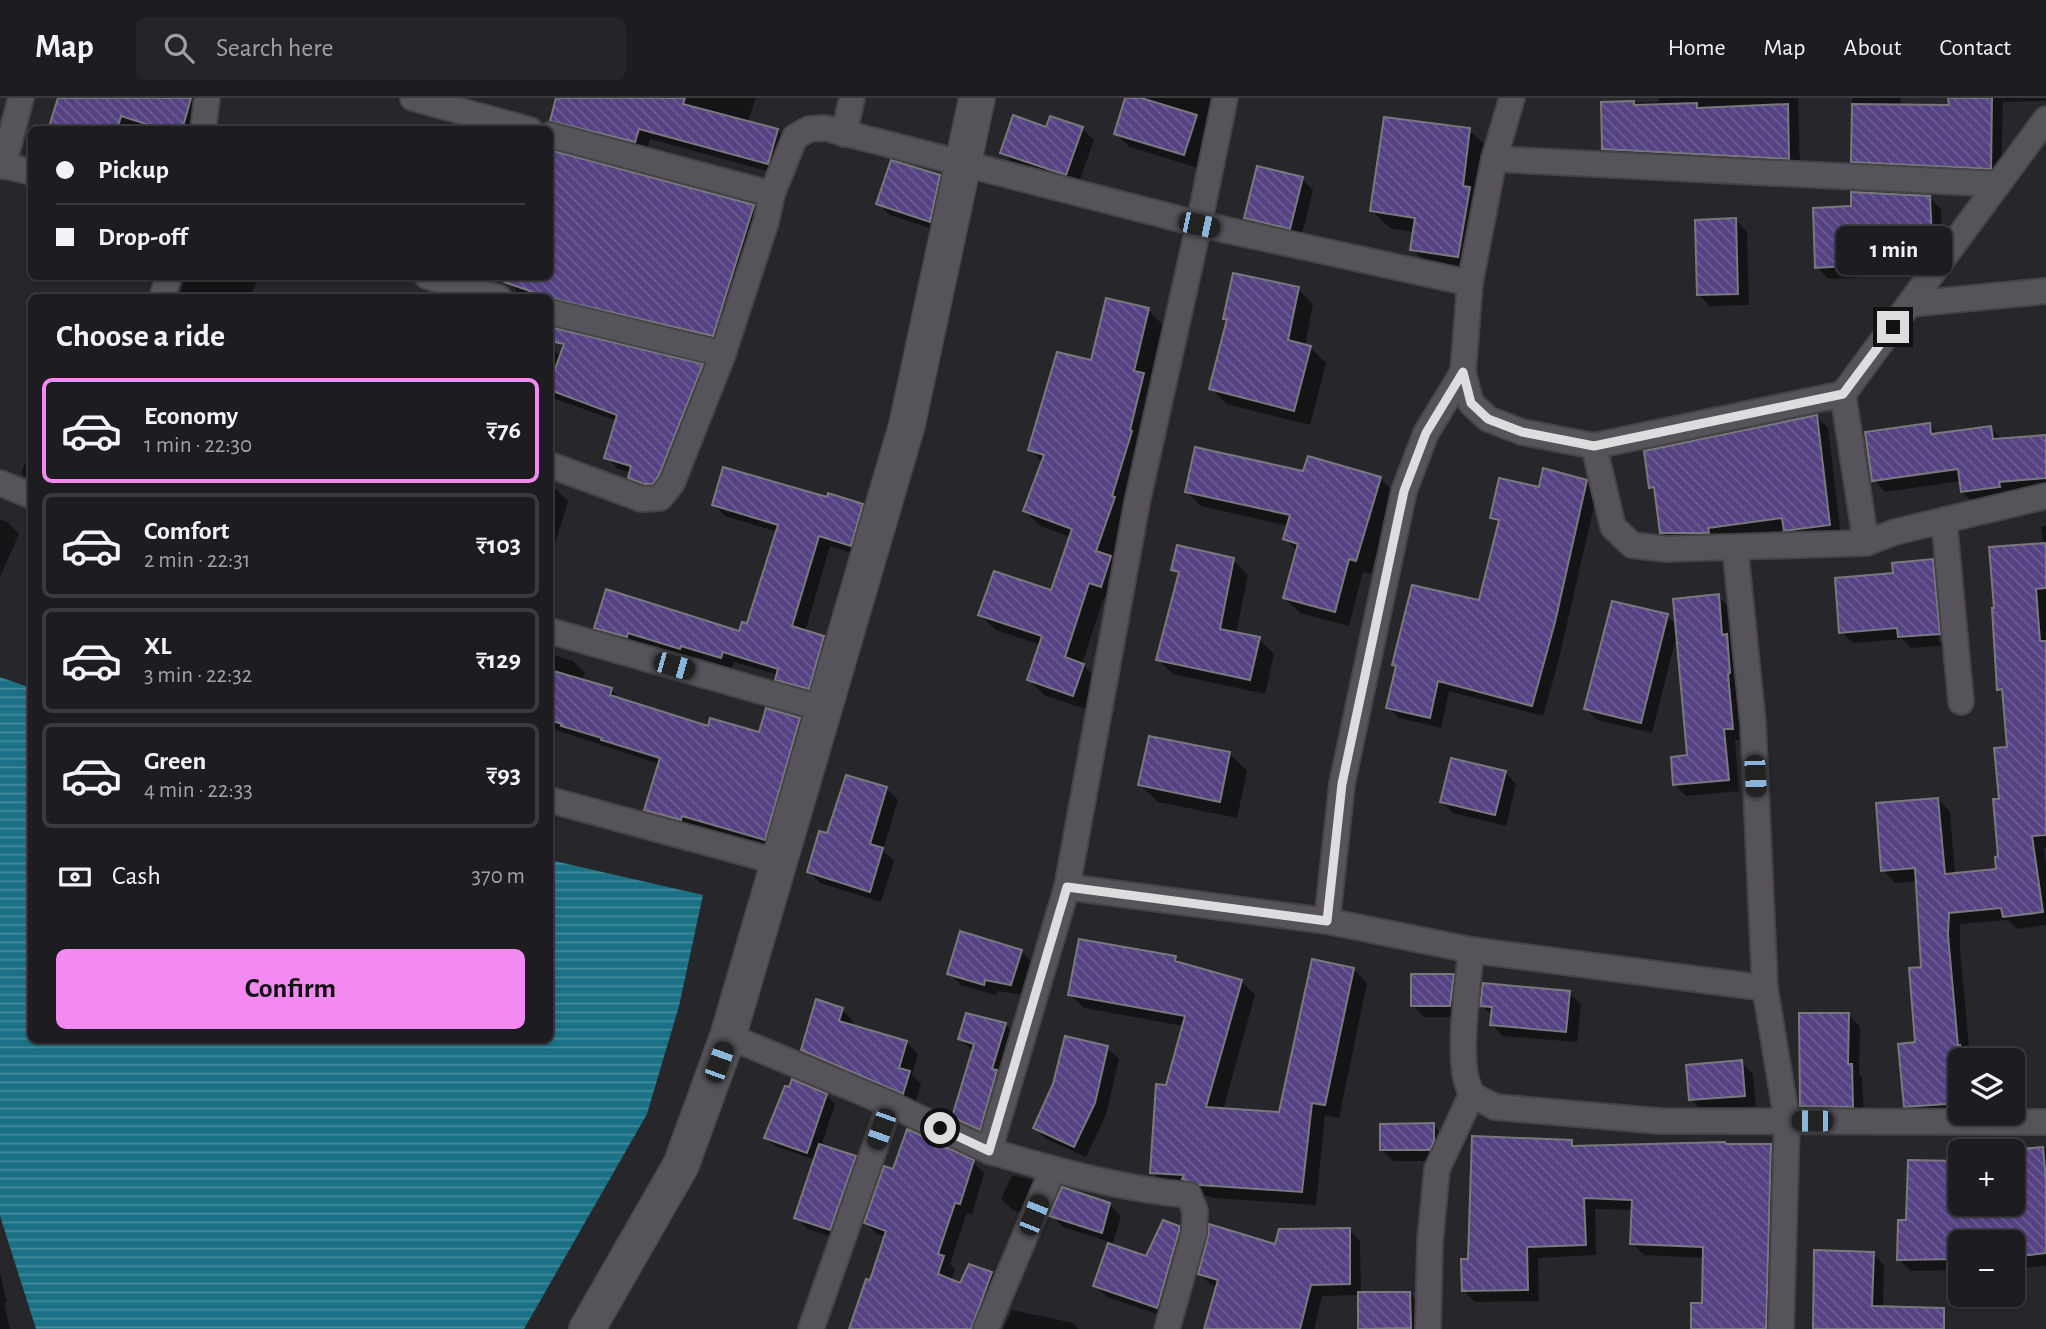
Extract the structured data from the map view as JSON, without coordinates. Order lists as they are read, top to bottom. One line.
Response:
{"page":{"header":"Map","search":"Search here","nav":["Home","Map","About","Contact"],"banner":["Pickup","Drop-off"],"bubble":"1 min","heading":"Choose a ride","list":[{"name":"Economy","note":"1 min · 22:30","value":"₹76"},{"name":"Comfort","note":"2 min · 22:31","value":"₹103"},{"name":"XL","note":"3 min · 22:32","value":"₹129"},{"name":"Green","note":"4 min · 22:33","value":"₹93"}],"pay":["Cash","370 m"],"buttons":"Confirm","map_buttons":["+","−"]}}
